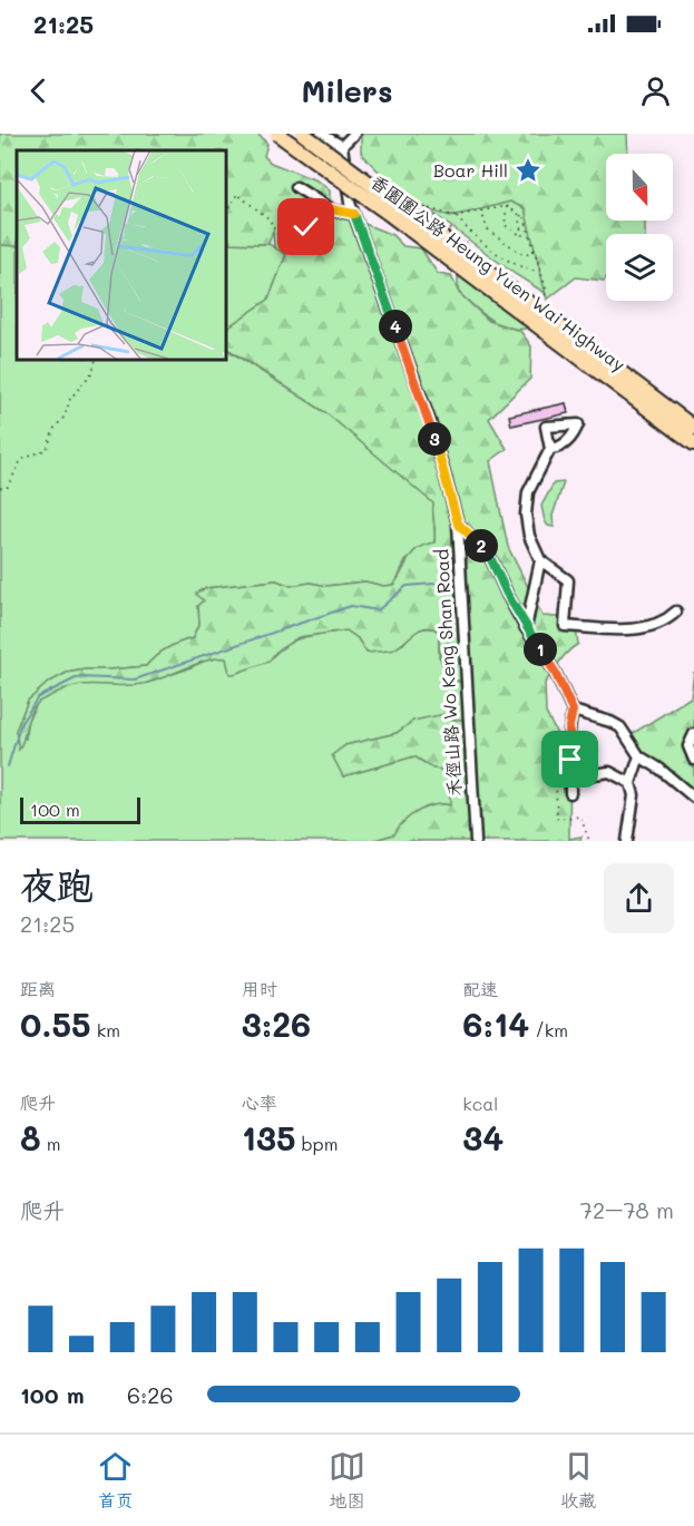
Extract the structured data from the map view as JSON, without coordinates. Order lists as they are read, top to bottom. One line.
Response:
{"streets":{"highway":["香園圍公路 Heung Yuen Wai Highway"],"street":["禾徑山路 Wo Keng Shan Road"]},"places":{"place":["Boar Hill"]},"scale_bar":"100 m","north":"bottom","page":{"status":"21:25","header":"Milers","pins":["4","3","2","1"],"scale":"100 m","heading":["夜跑","21:25"],"stats":[["距离","0.55 km"],["用时","3:26"],["配速","6:14 /km"],["爬升","8 m"],["心率","135 bpm"],["kcal","34"]],"chart":["爬升","72–78 m"],"list":[{"name":"100 m","note":"6:26"}],"tabs":["首页","地图","收藏"]}}
